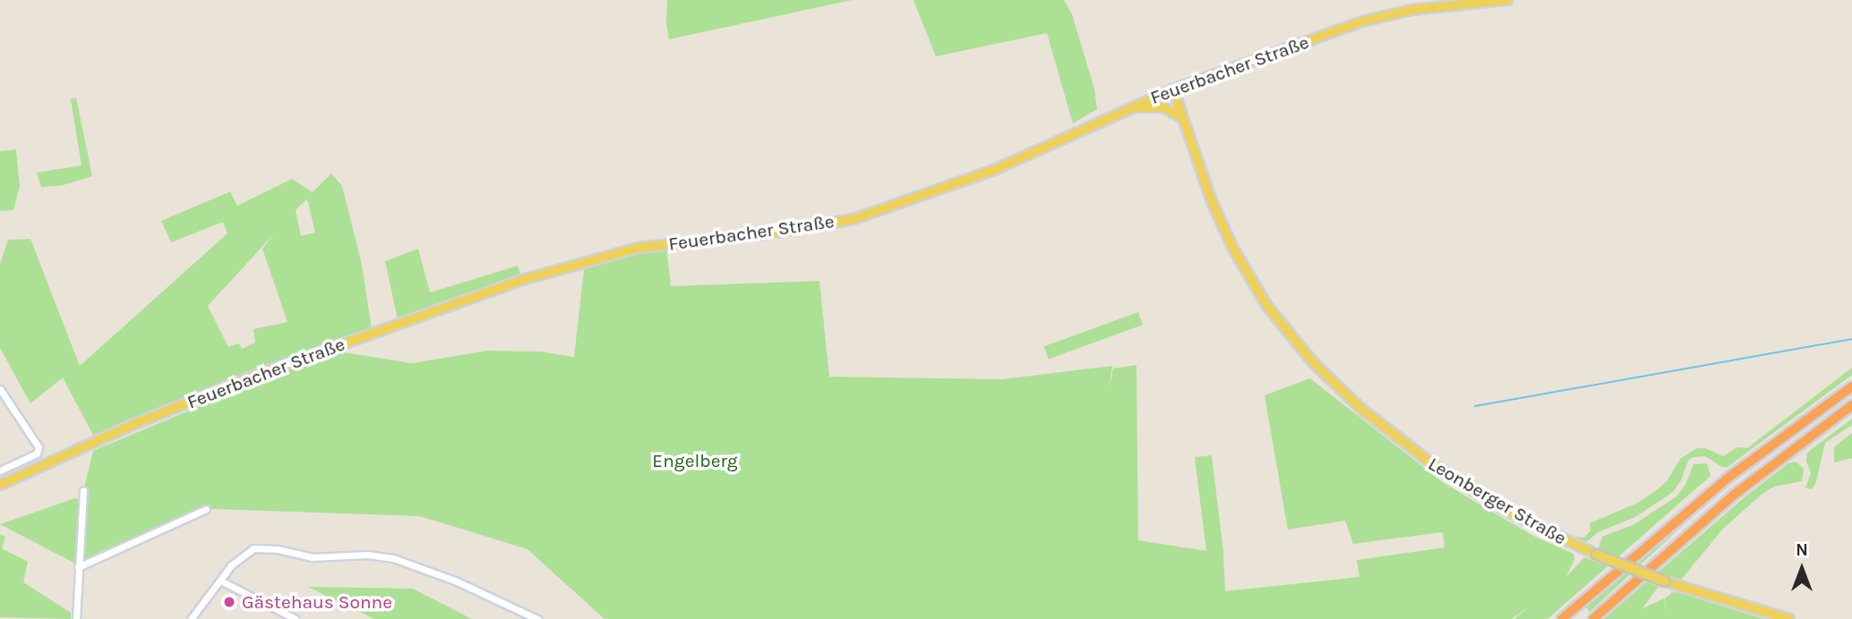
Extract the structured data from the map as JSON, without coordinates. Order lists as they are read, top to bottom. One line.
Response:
{"streets":{"main road":["Feuerbacher Straße","Leonberger Straße"]},"crossings":[["Feuerbacher Straße","Leonberger Straße"]],"parks":["Engelberg"],"places":["Gästehaus Sonne"],"north":"top"}
